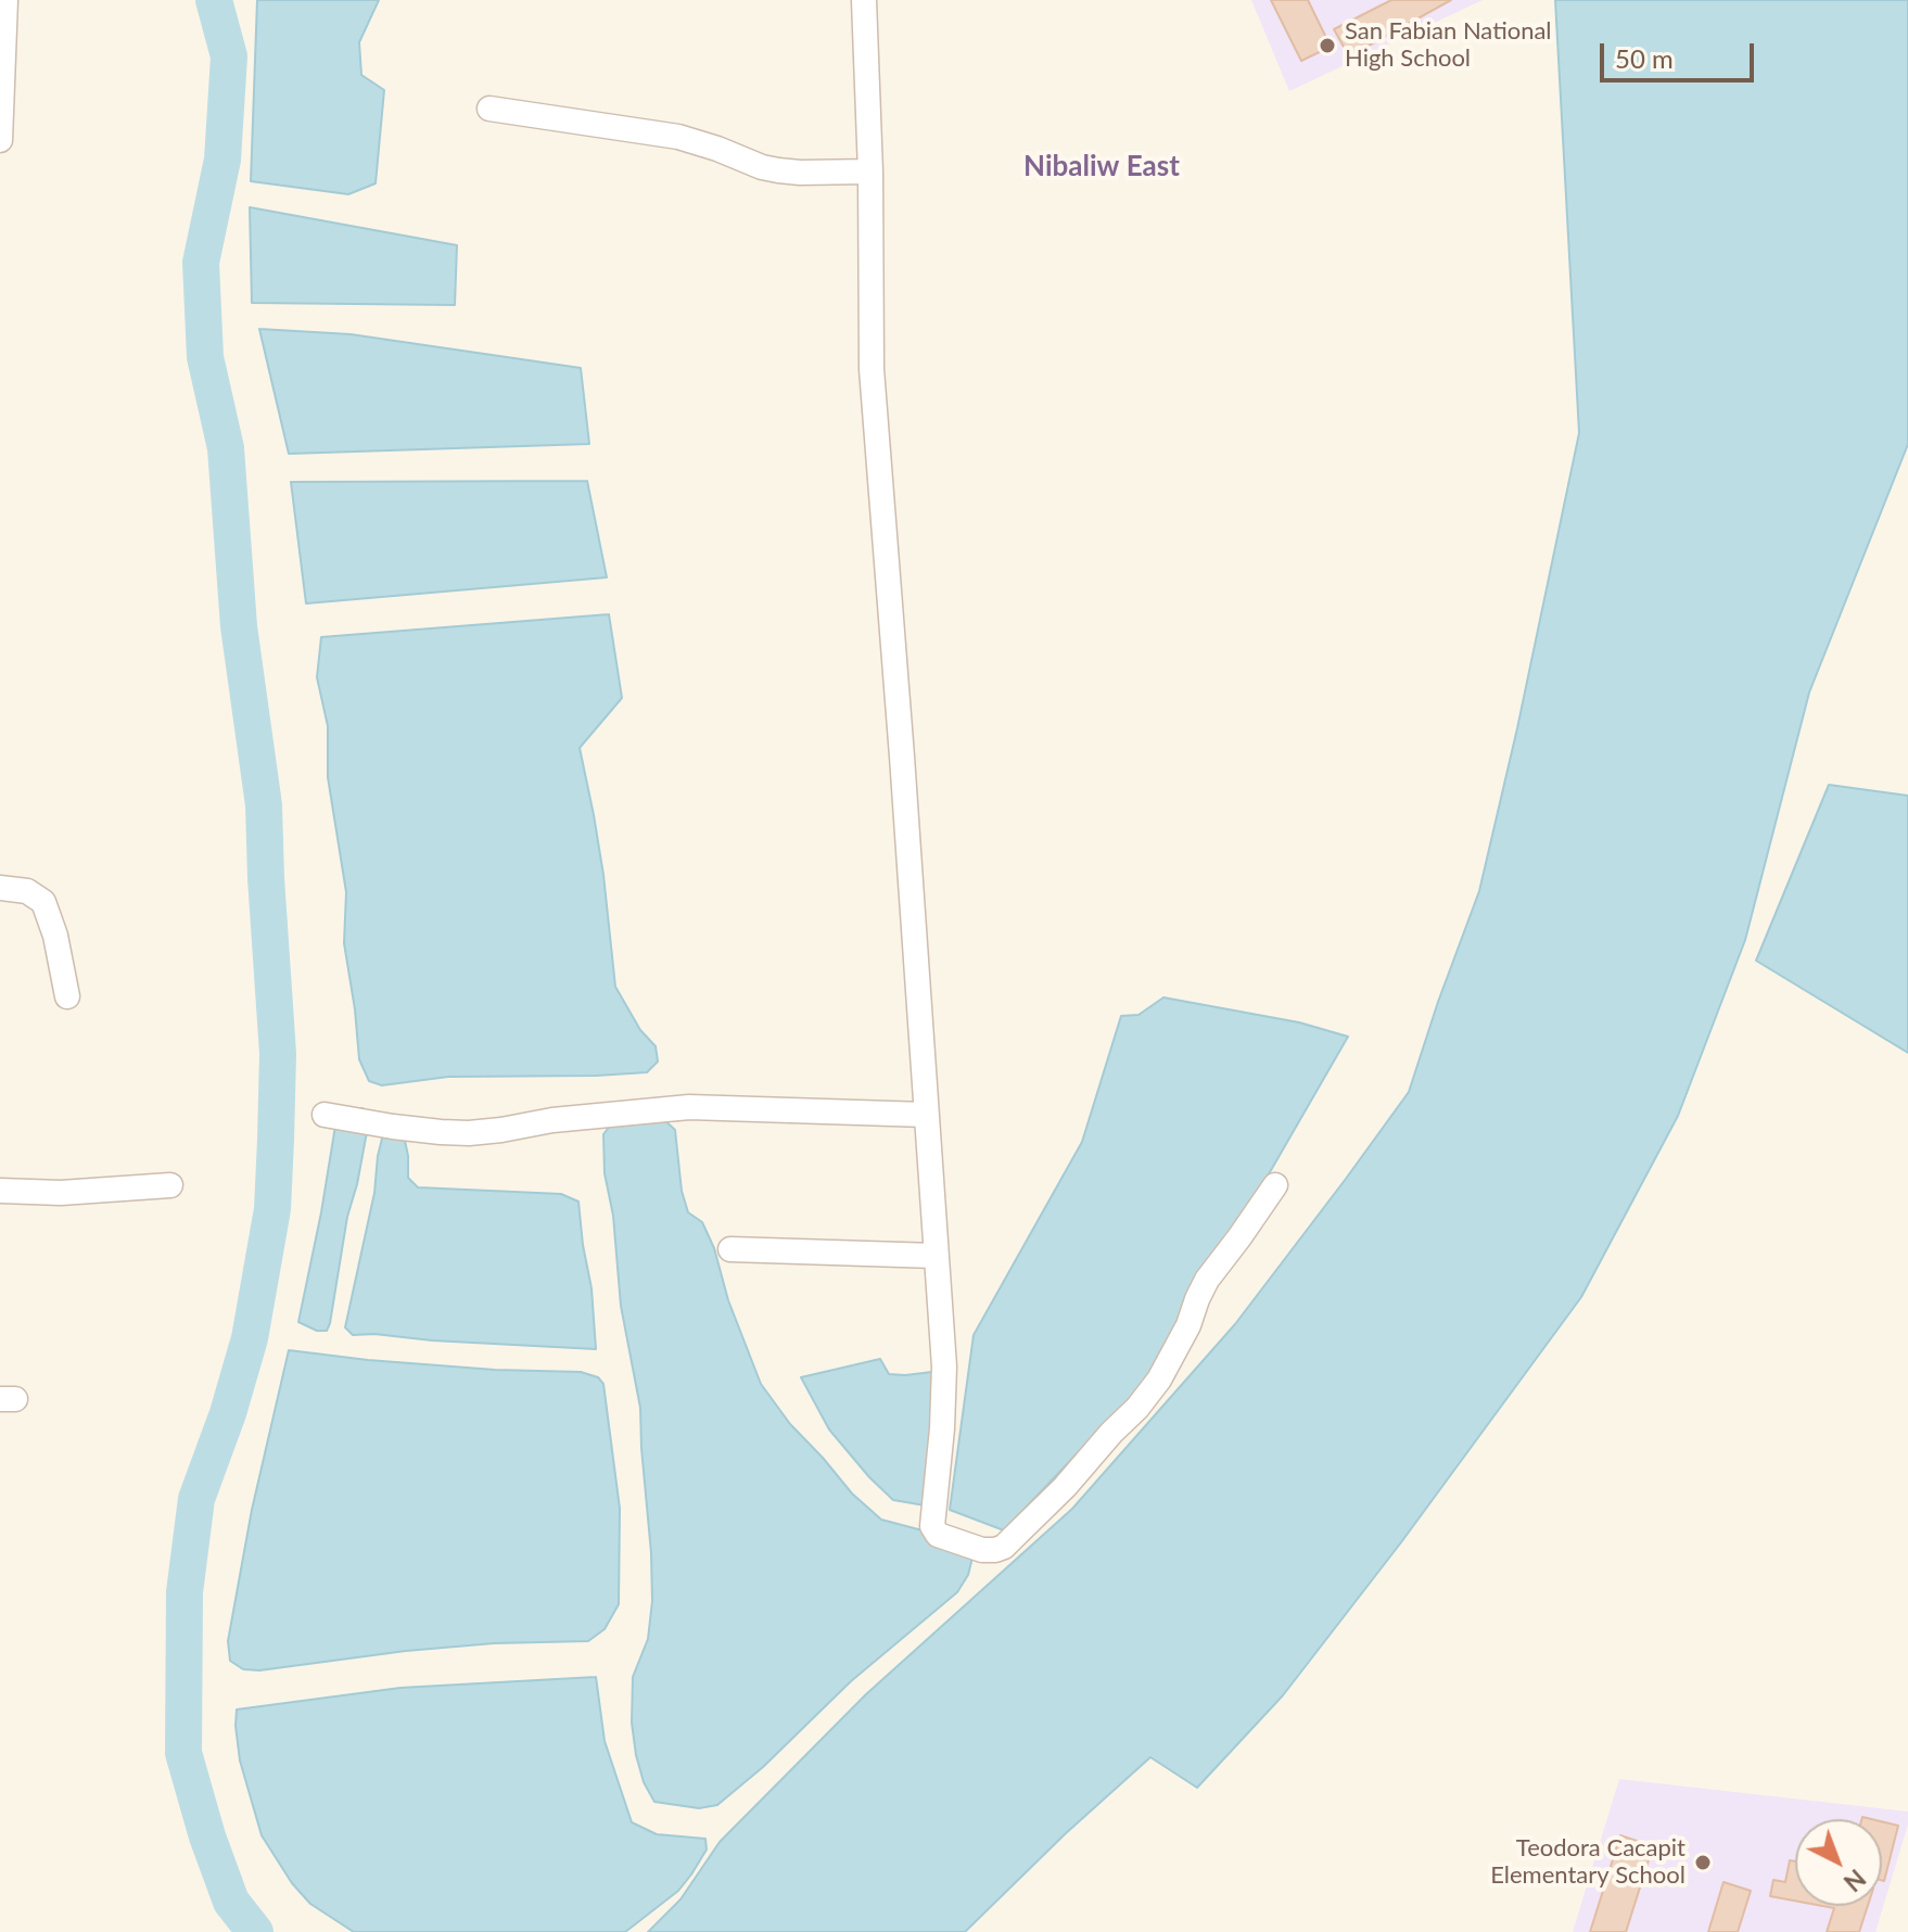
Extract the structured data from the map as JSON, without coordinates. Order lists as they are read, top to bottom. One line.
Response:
{"districts":["Nibaliw East"],"places":["San Fabian National High School","Teodora Cacapit Elementary School"],"scale_bar":"50 m","north":"bottom right"}
